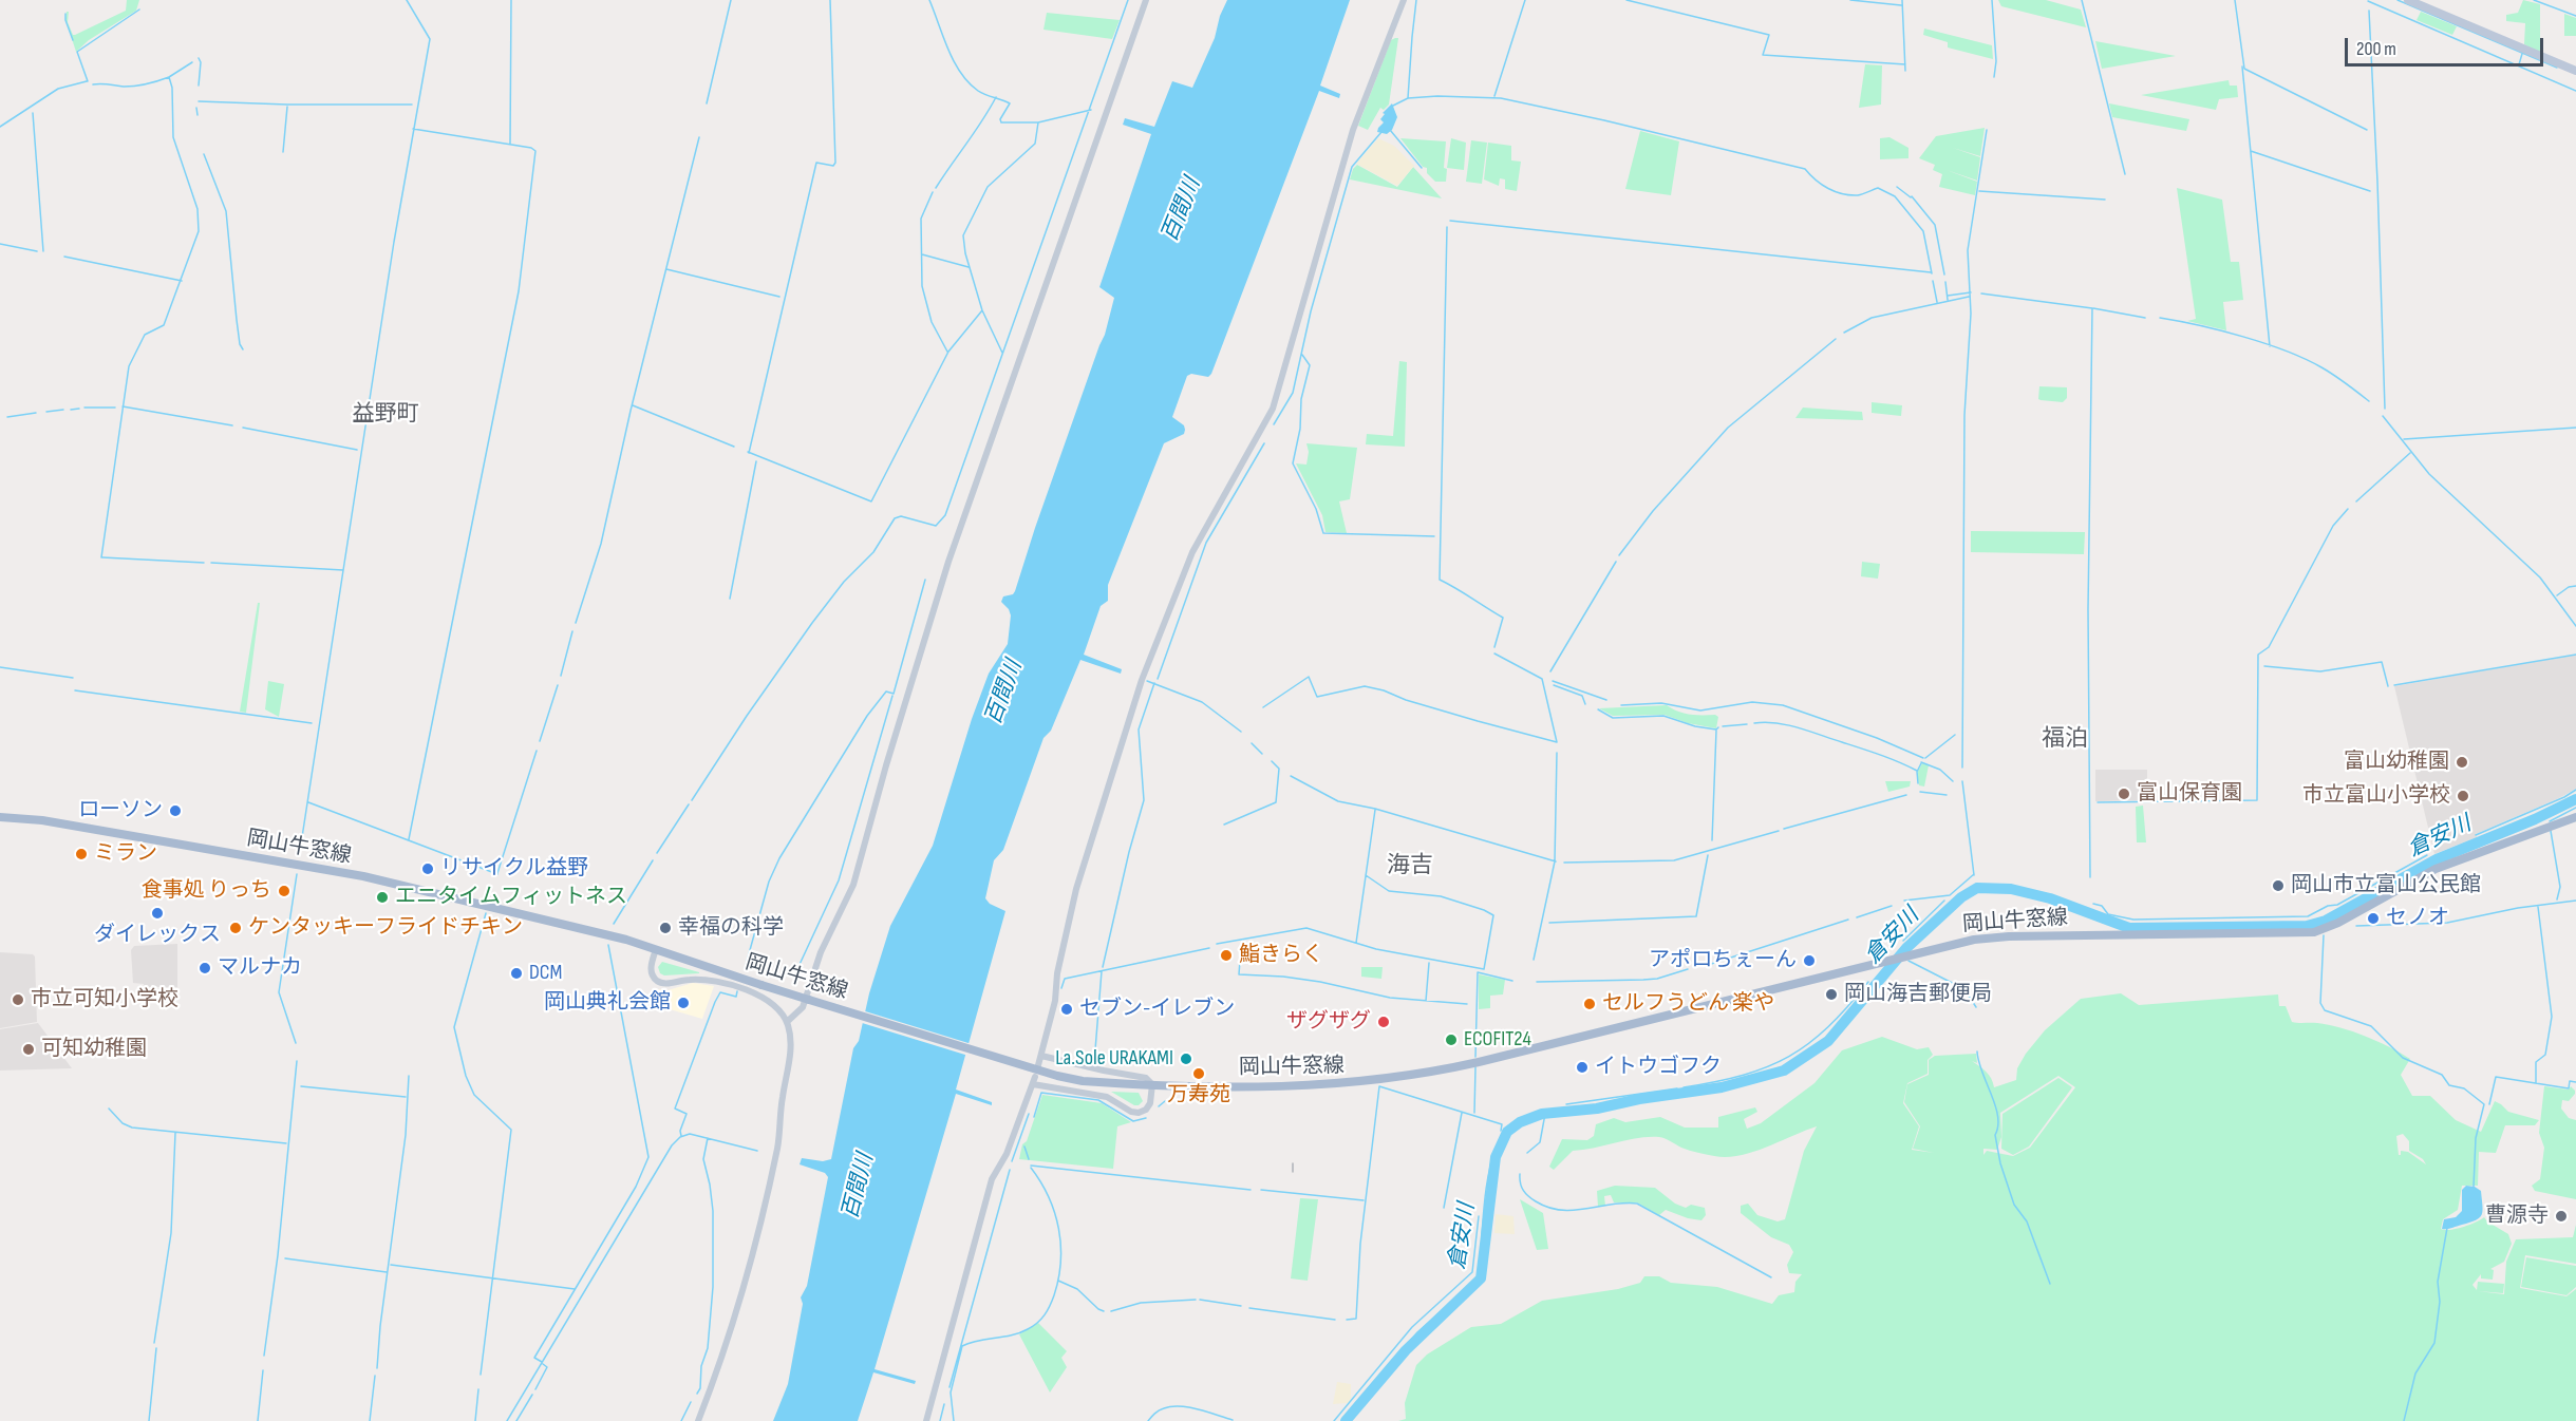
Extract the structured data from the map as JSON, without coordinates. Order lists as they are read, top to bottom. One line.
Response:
{"streets":{"main road":["岡山牛窓線"]},"districts":["益野町","福泊","海吉"],"water":["百間川","倉安川"],"places":["富山幼稚園","富山保育園","市立富山小学校","ローソン","ミラン","リサイクル益野","岡山市立富山公民館","食事処 りっち","エニタイムフィットネス","ダイレックス","セノオ","ケンタッキーフライドチキン","幸福の科学","鮨きらく","アポロちぇーん","マルナカ","DCM","岡山海吉郵便局","市立可知小学校","岡山典礼会館","セルフうどん 楽や","セブン-イレブン","ザグザグ","ECOFIT24","可知幼稚園","La.Sole URAKAMI","イトウゴフク","万寿苑","曹源寺"],"scale_bar":"200 m"}
